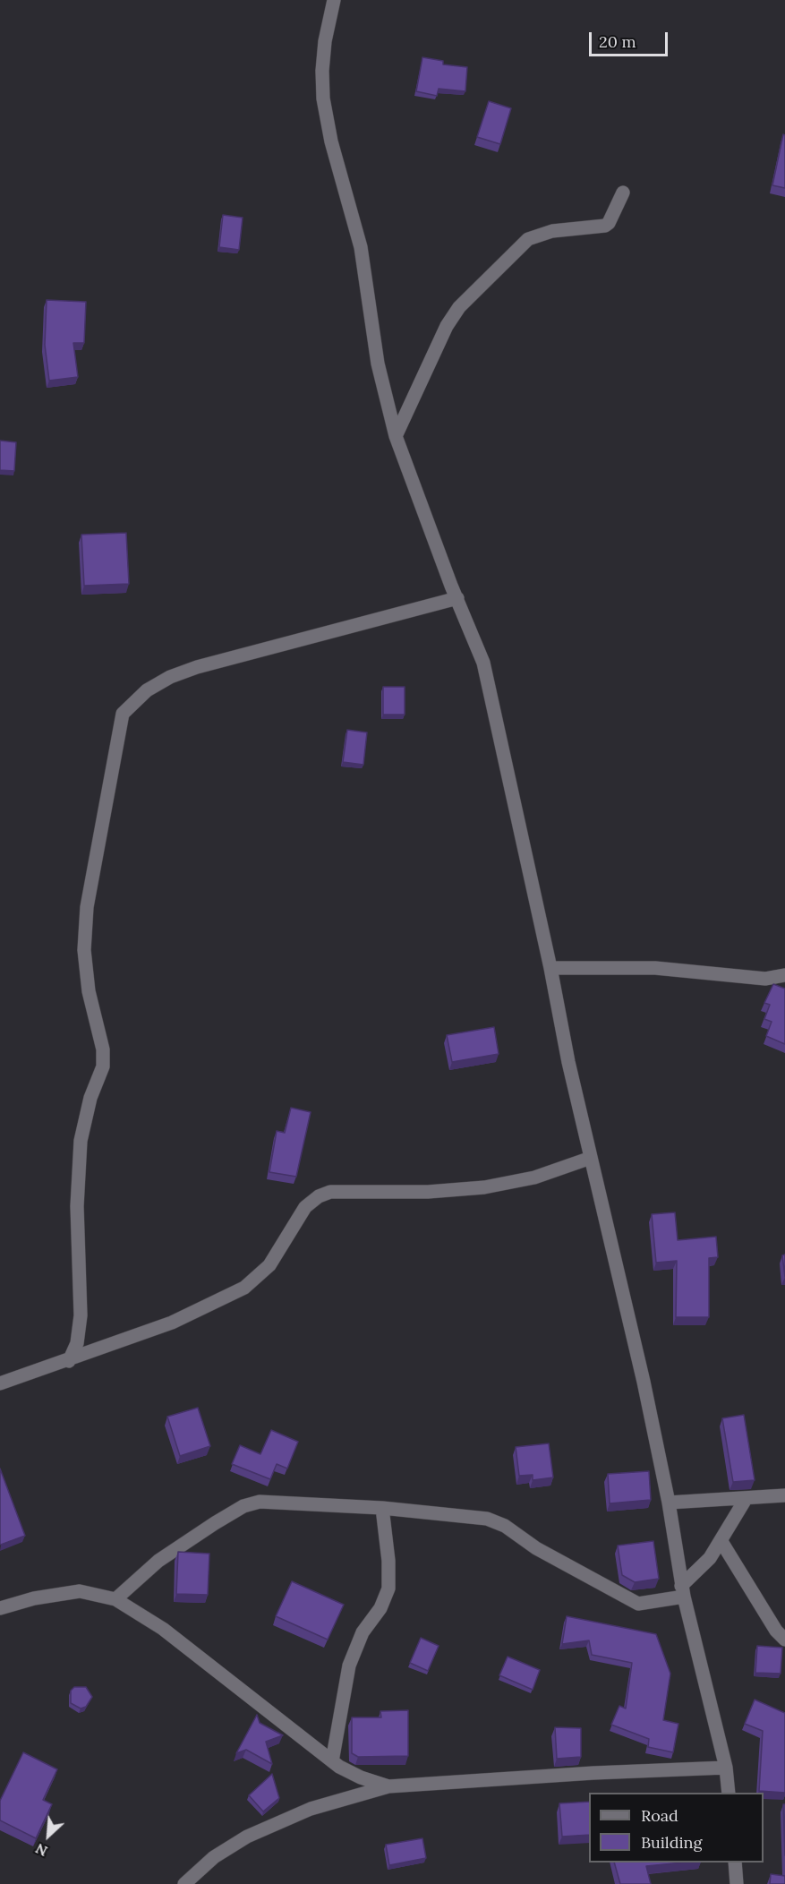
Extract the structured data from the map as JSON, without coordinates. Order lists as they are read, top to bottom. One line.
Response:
{"legend":["Road","Building"],"scale_bar":"20 m","north":"bottom left"}
